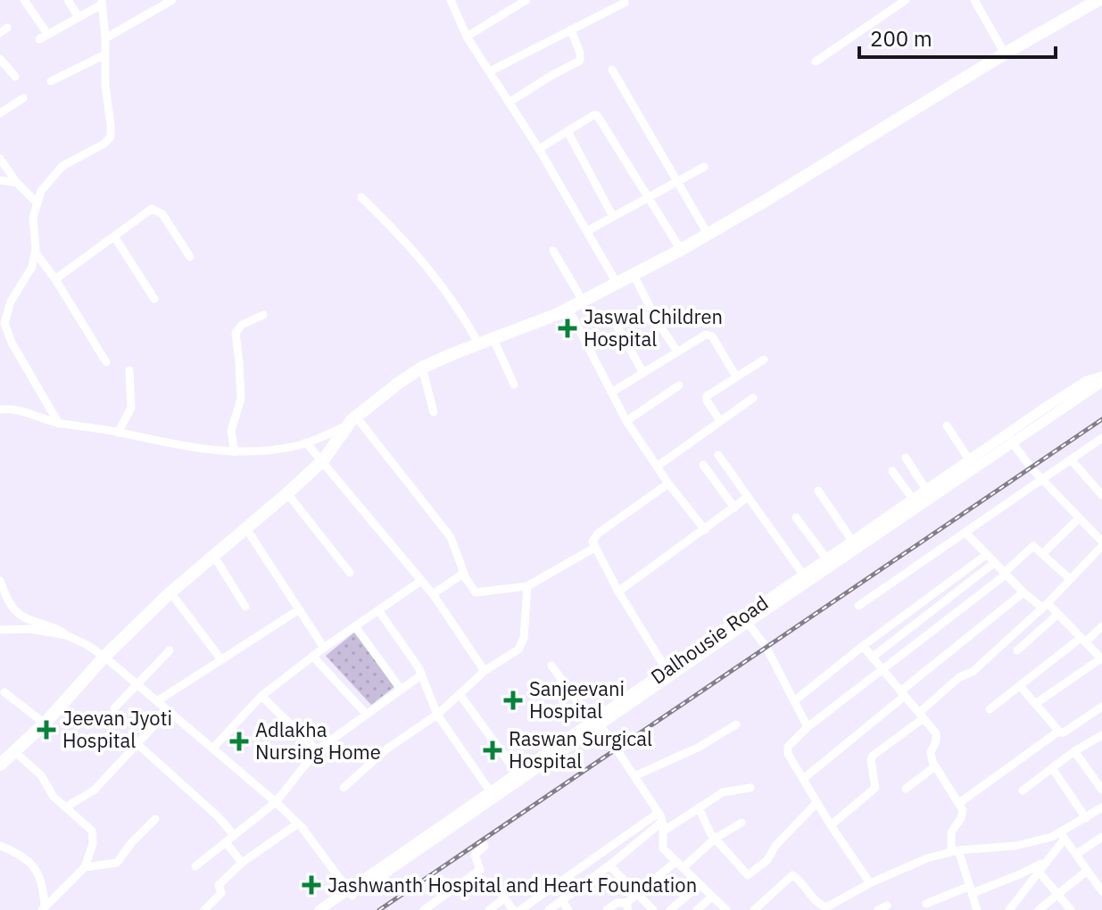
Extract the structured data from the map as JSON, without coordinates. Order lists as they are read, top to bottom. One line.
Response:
{"streets":{"street":["Dalhousie Road"]},"places":{"health":["Jaswal Children Hospital","Sanjeevani Hospital","Jeevan Jyoti Hospital","Adlakha Nursing Home","Raswan Surgical Hospital","Jashwanth Hospital and Heart Foundation"]},"scale_bar":"200 m"}
